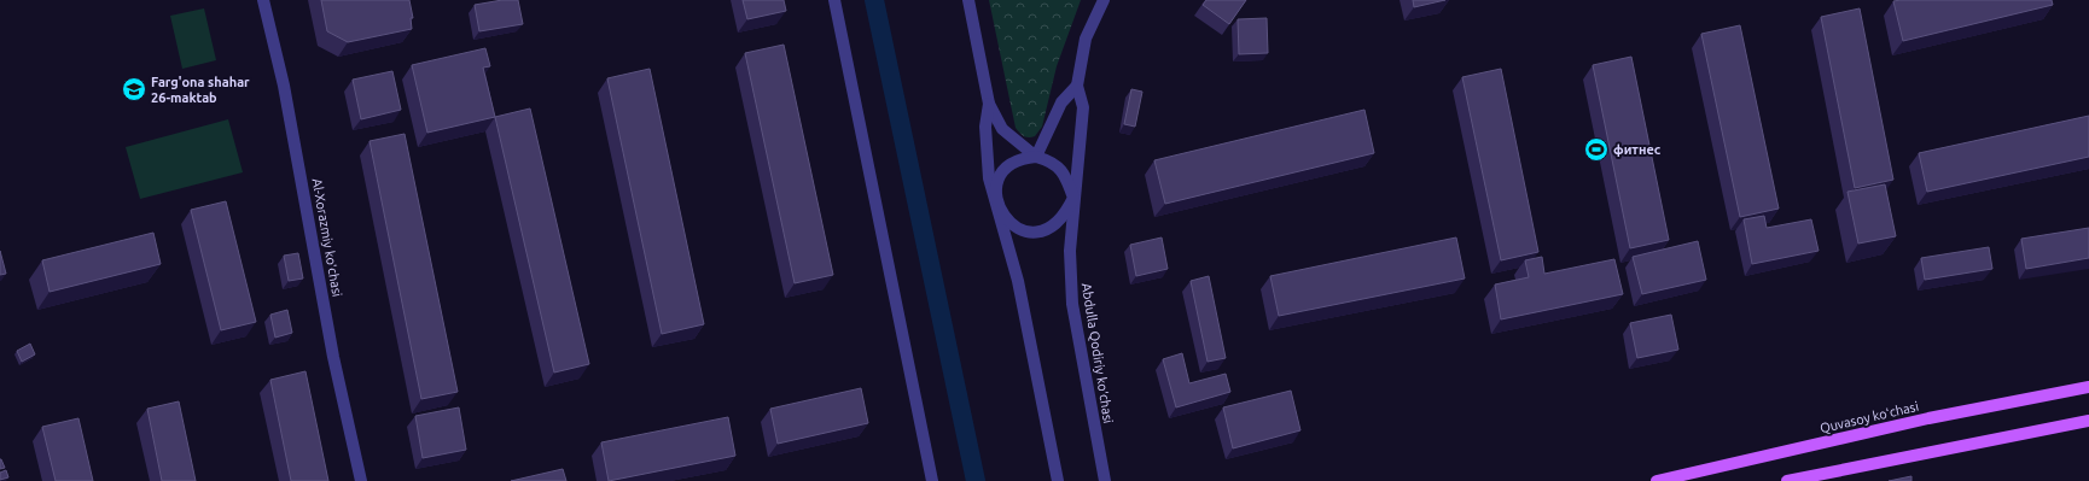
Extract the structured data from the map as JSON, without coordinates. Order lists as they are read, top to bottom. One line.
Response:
{"streets":{"main road":["Quvasoy koʻchasi"],"street":["Al-Xorazmiy koʻchasi","Abdulla Qodiriy koʻchasi"]},"places":{"school or university":["Farg'ona shahar 26-maktab"],"sports":["фитнес"]}}
